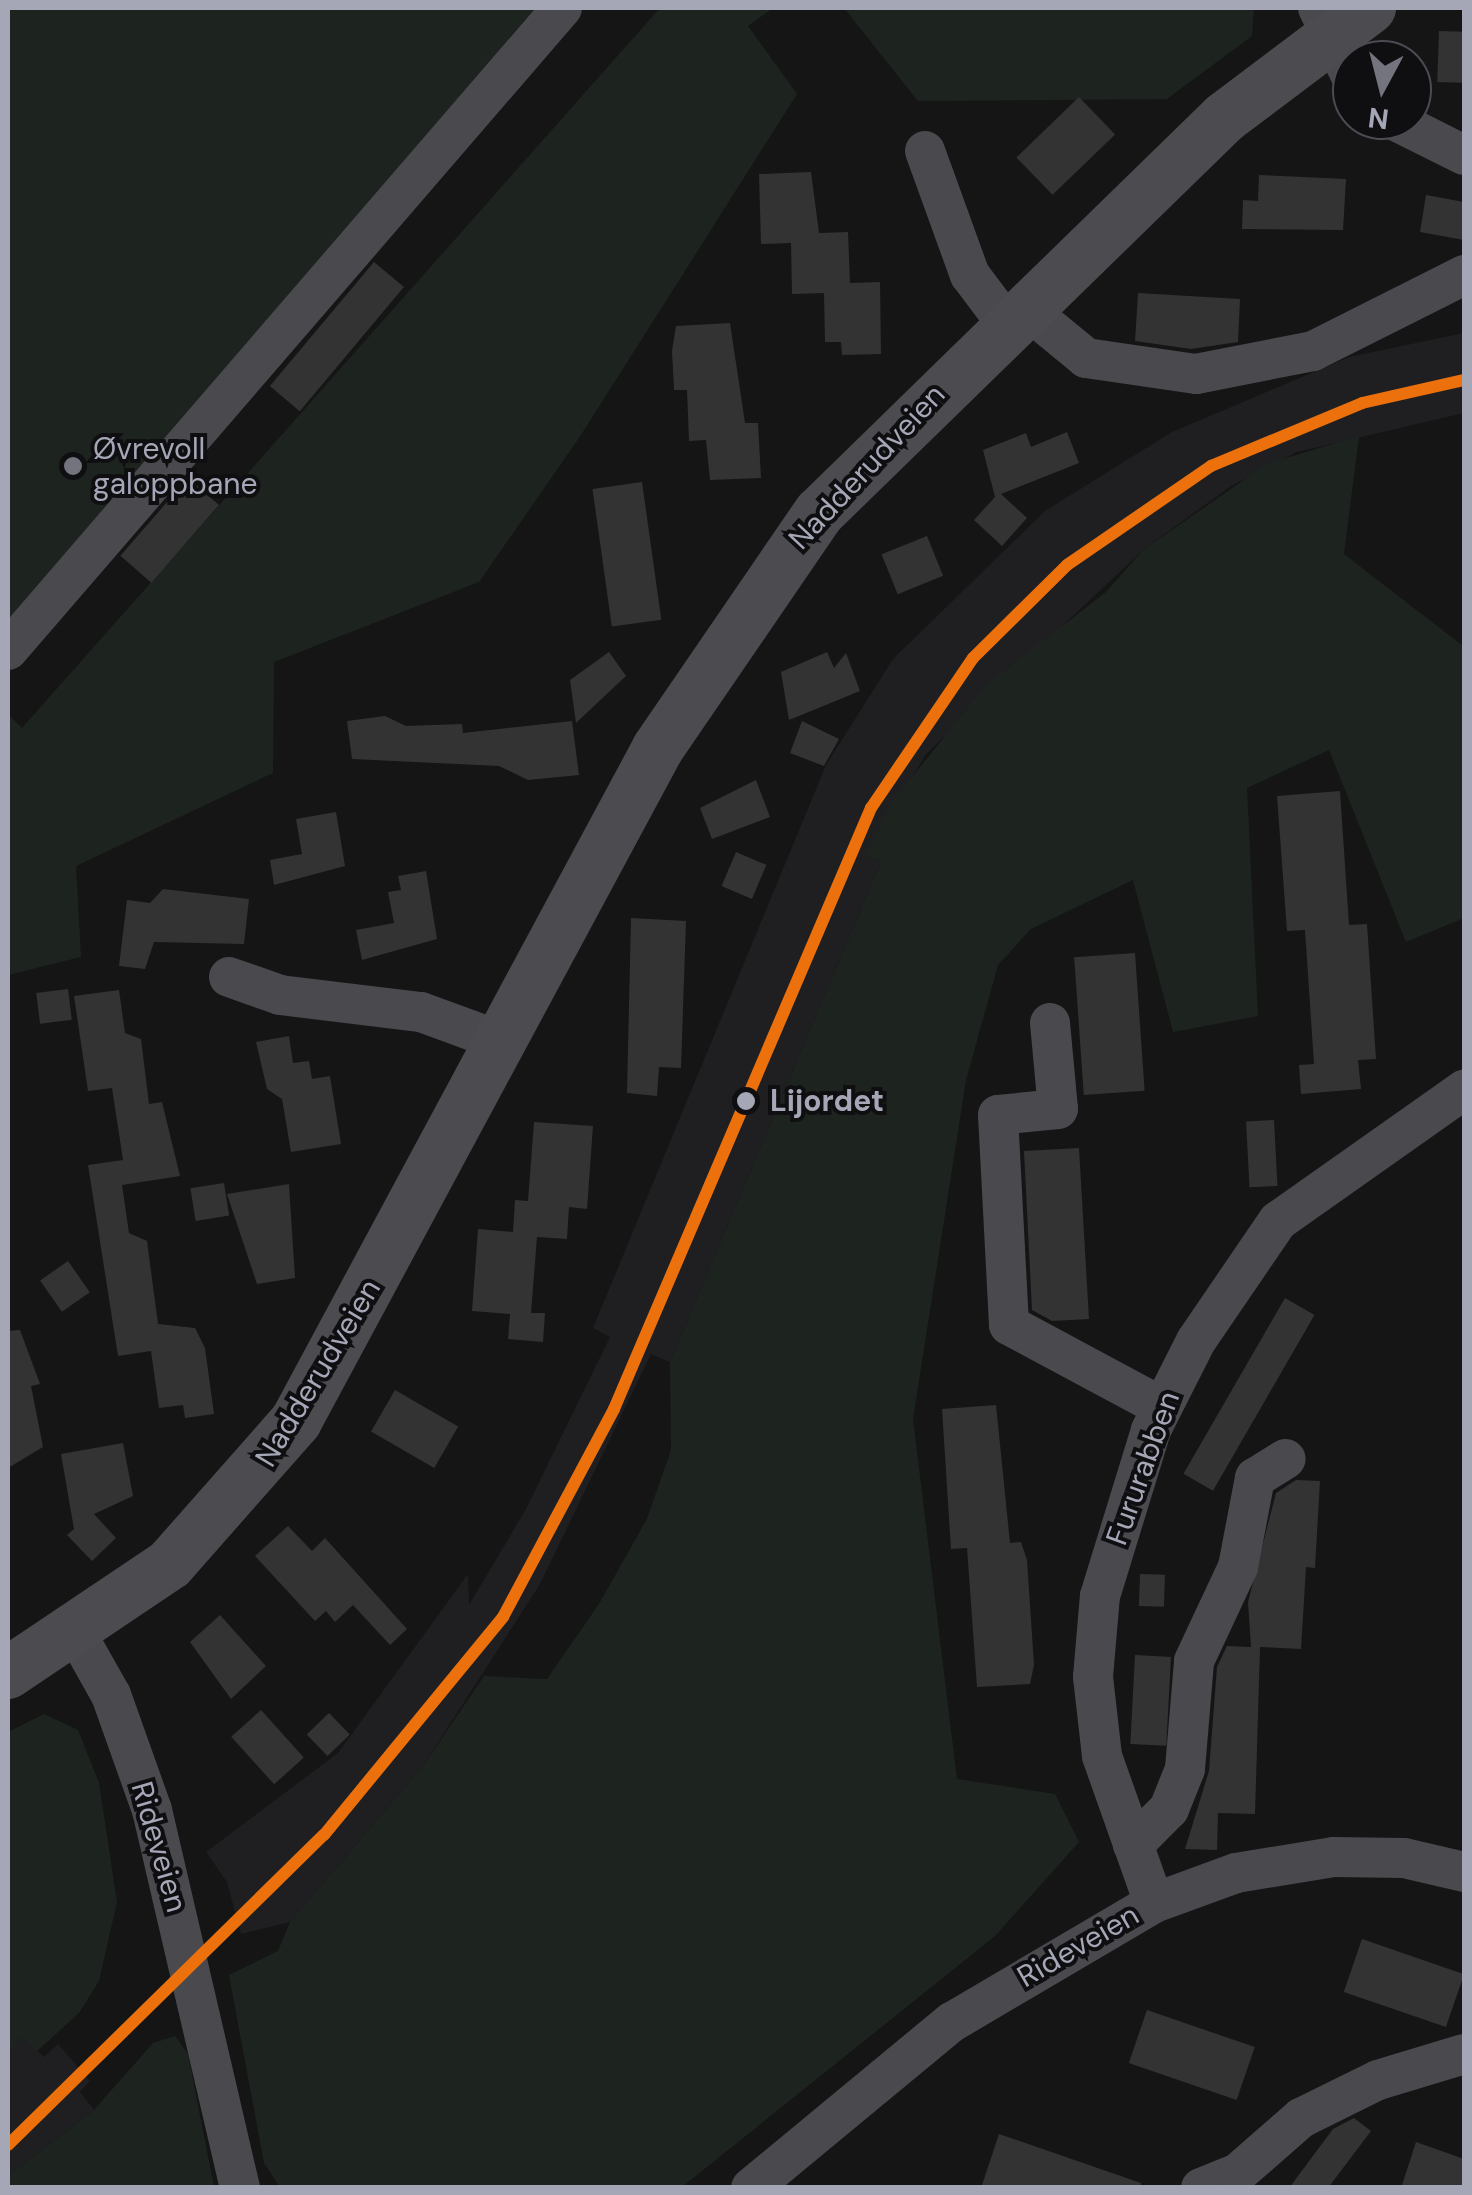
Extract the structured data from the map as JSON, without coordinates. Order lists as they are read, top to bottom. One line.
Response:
{"streets":{"main road":["Nadderudveien"],"street":["Fururabben","Rideveien"]},"crossings":[["Nadderudveien","Rideveien"],["Fururabben","Rideveien"]],"places":["Øvrevoll galoppbane","Lijordet"],"north":"bottom"}
